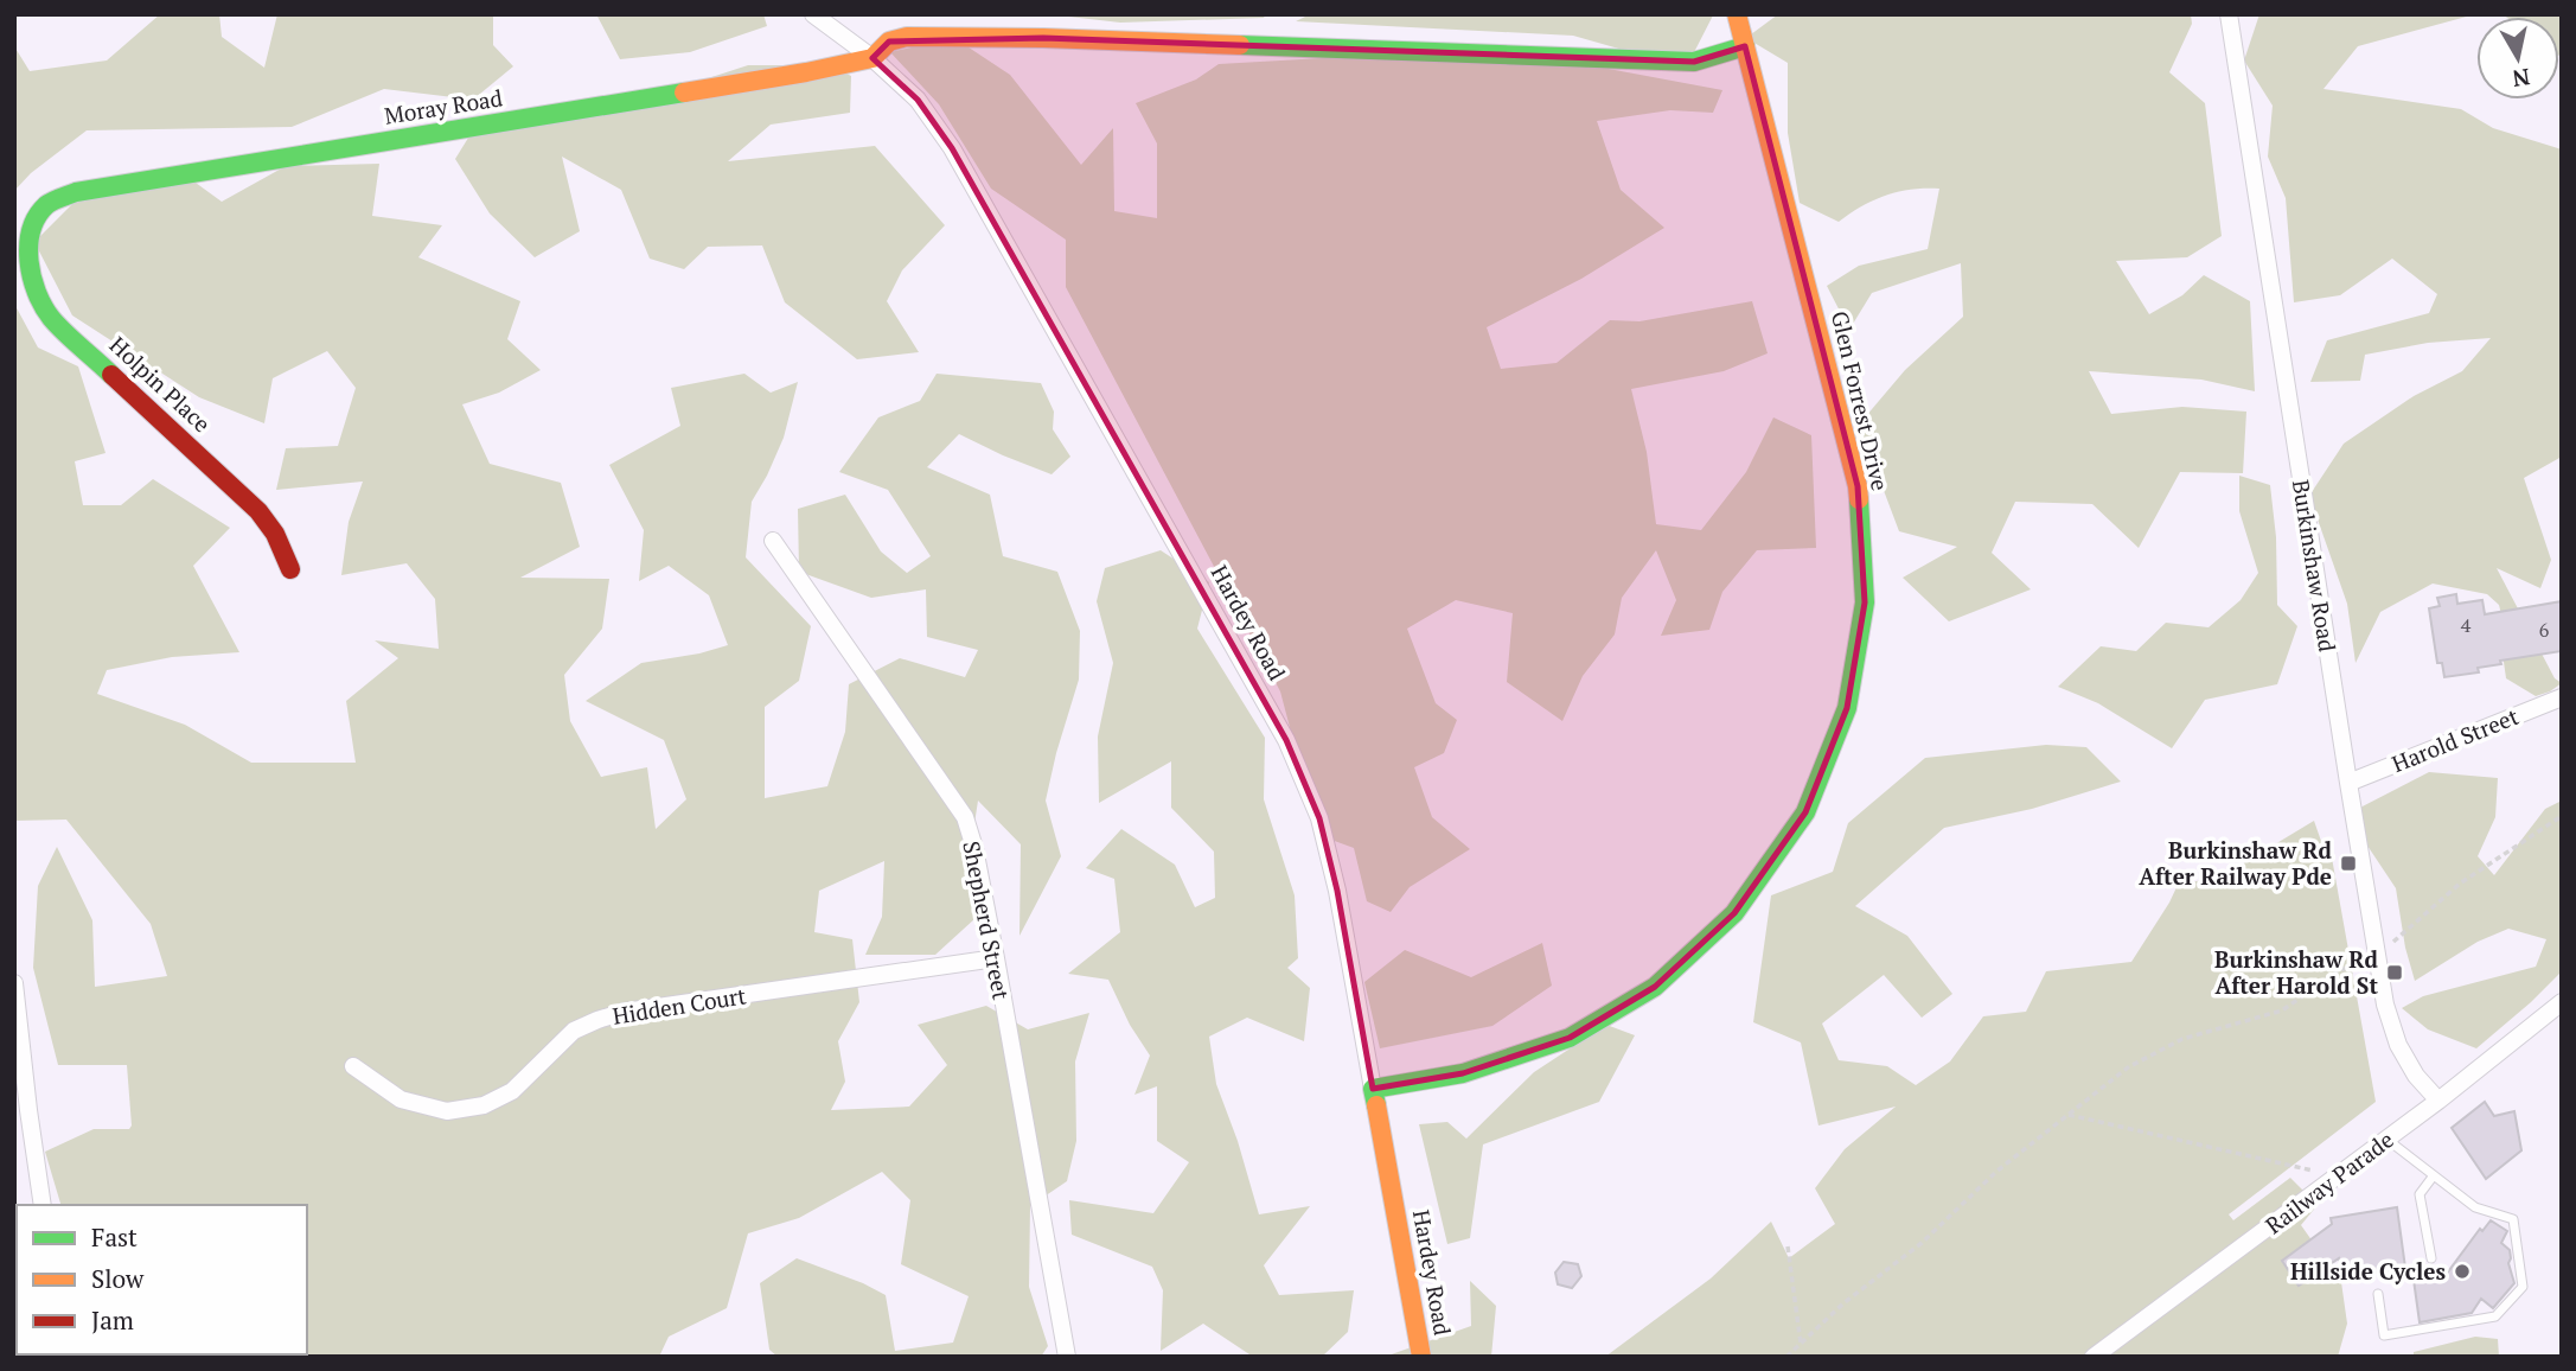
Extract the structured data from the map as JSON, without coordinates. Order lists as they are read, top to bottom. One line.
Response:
{"streets":{"street":["Moray Road","Holpin Place","Glen Forrest Drive","Burkinshaw Road","Hardey Road","Harold Street","Shepherd Street","Hidden Court","Railway Parade"]},"crossings":[["Moray Road","Holpin Place"],["Moray Road","Hardey Road"],["Glen Forrest Drive","Hardey Road"],["Burkinshaw Road","Harold Street"],["Burkinshaw Road","Railway Parade"],["Shepherd Street","Hidden Court"]],"places":{"transit":["Burkinshaw Rd After Railway Pde","Burkinshaw Rd After Harold St"],"other":["Hillside Cycles"]},"house_numbers":["4","6"],"legend":["Fast","Slow","Jam"],"north":"bottom"}
